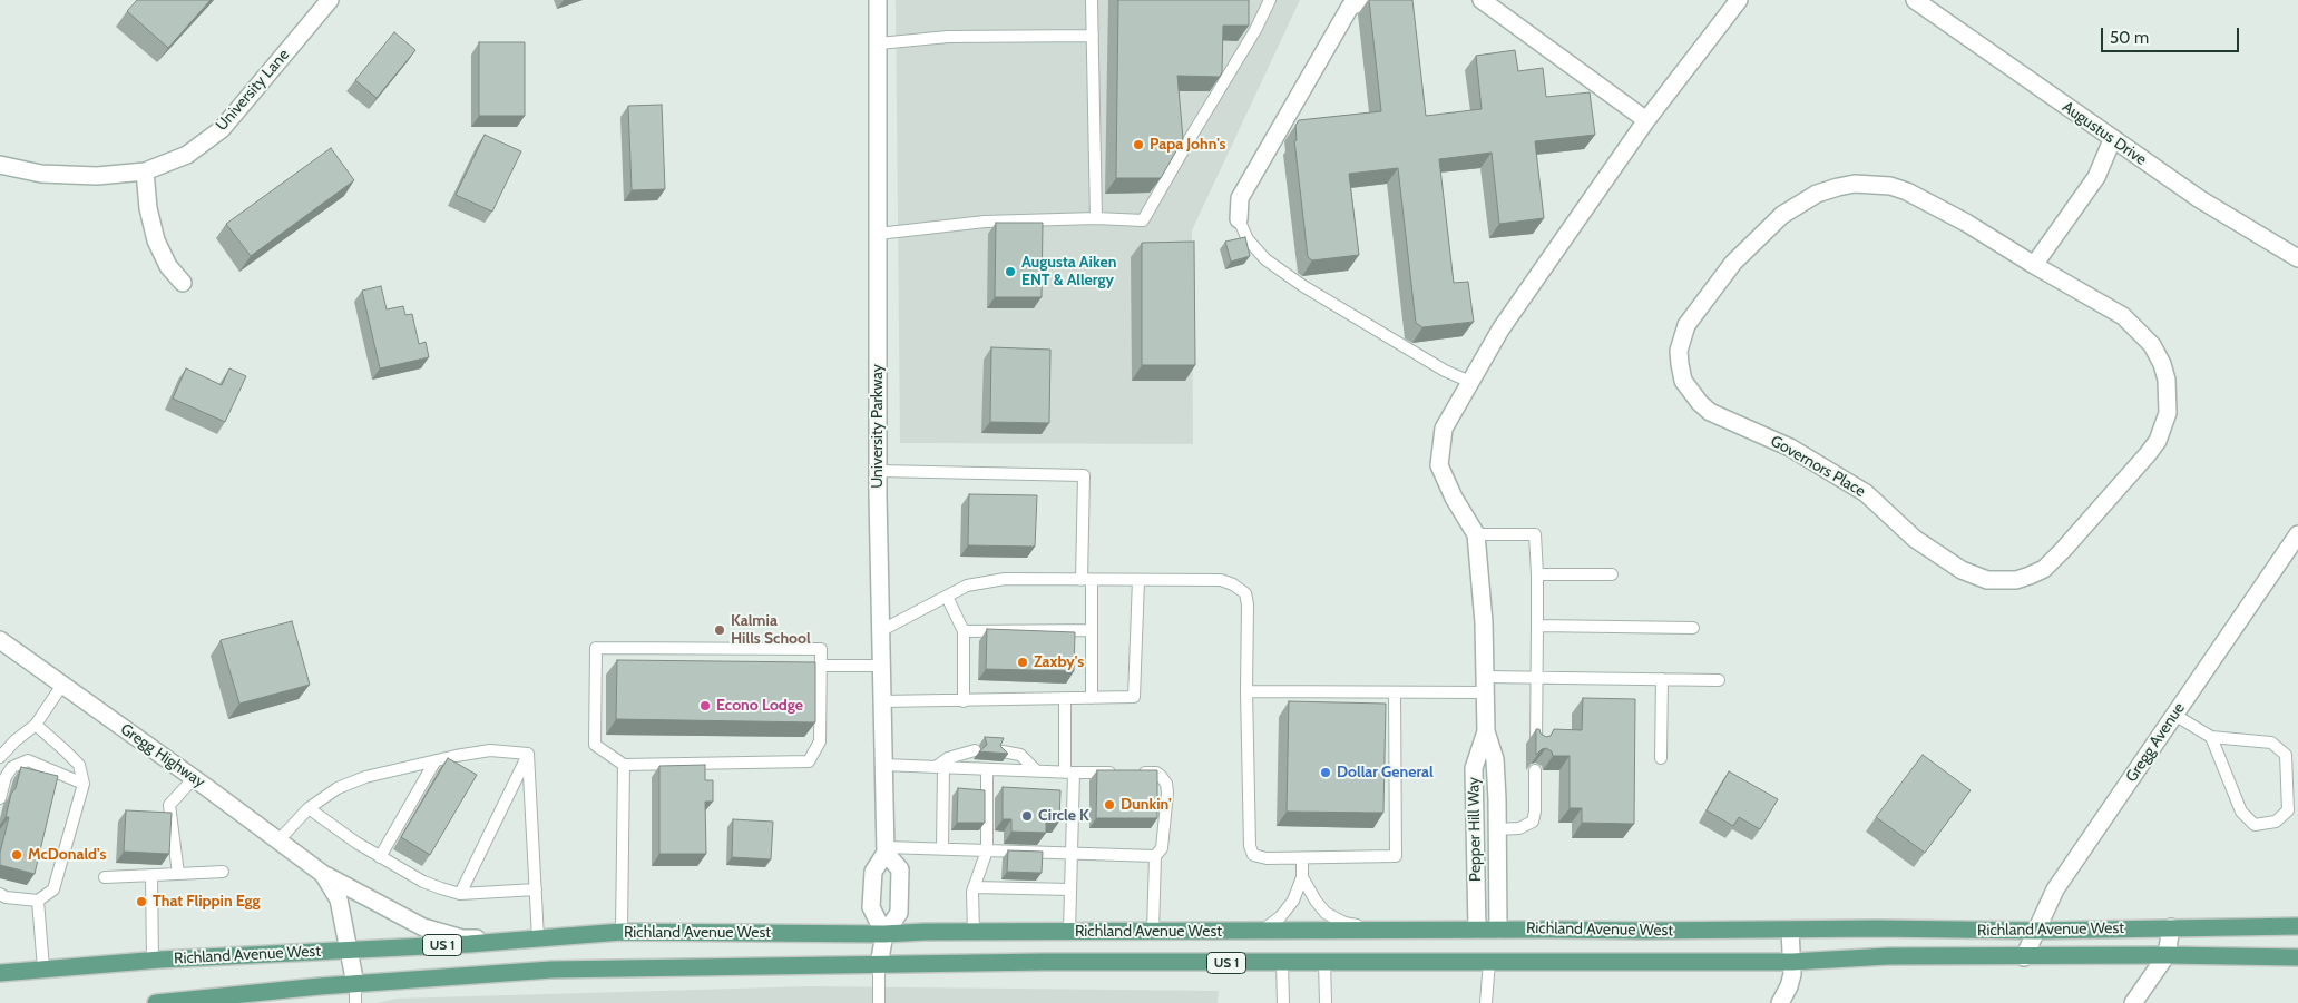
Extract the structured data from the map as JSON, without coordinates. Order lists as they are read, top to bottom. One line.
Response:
{"streets":{"main road":["Richland Avenue West","US 1"],"street":["University Lane","Augustus Drive","University Parkway","Governors Place","Gregg Avenue","Gregg Highway","Pepper Hill Way"]},"crossings":[["University Parkway","Richland Avenue West"],["Gregg Avenue","Richland Avenue West"],["Gregg Highway","Richland Avenue West"],["Pepper Hill Way","Richland Avenue West"]],"places":["Papa John's","Augusta Aiken ENT & Allergy","Kalmia Hills School","Zaxby's","Econo Lodge","Dollar General","Dunkin'","Circle K","McDonald's","That Flippin Egg"],"scale_bar":"50 m"}
